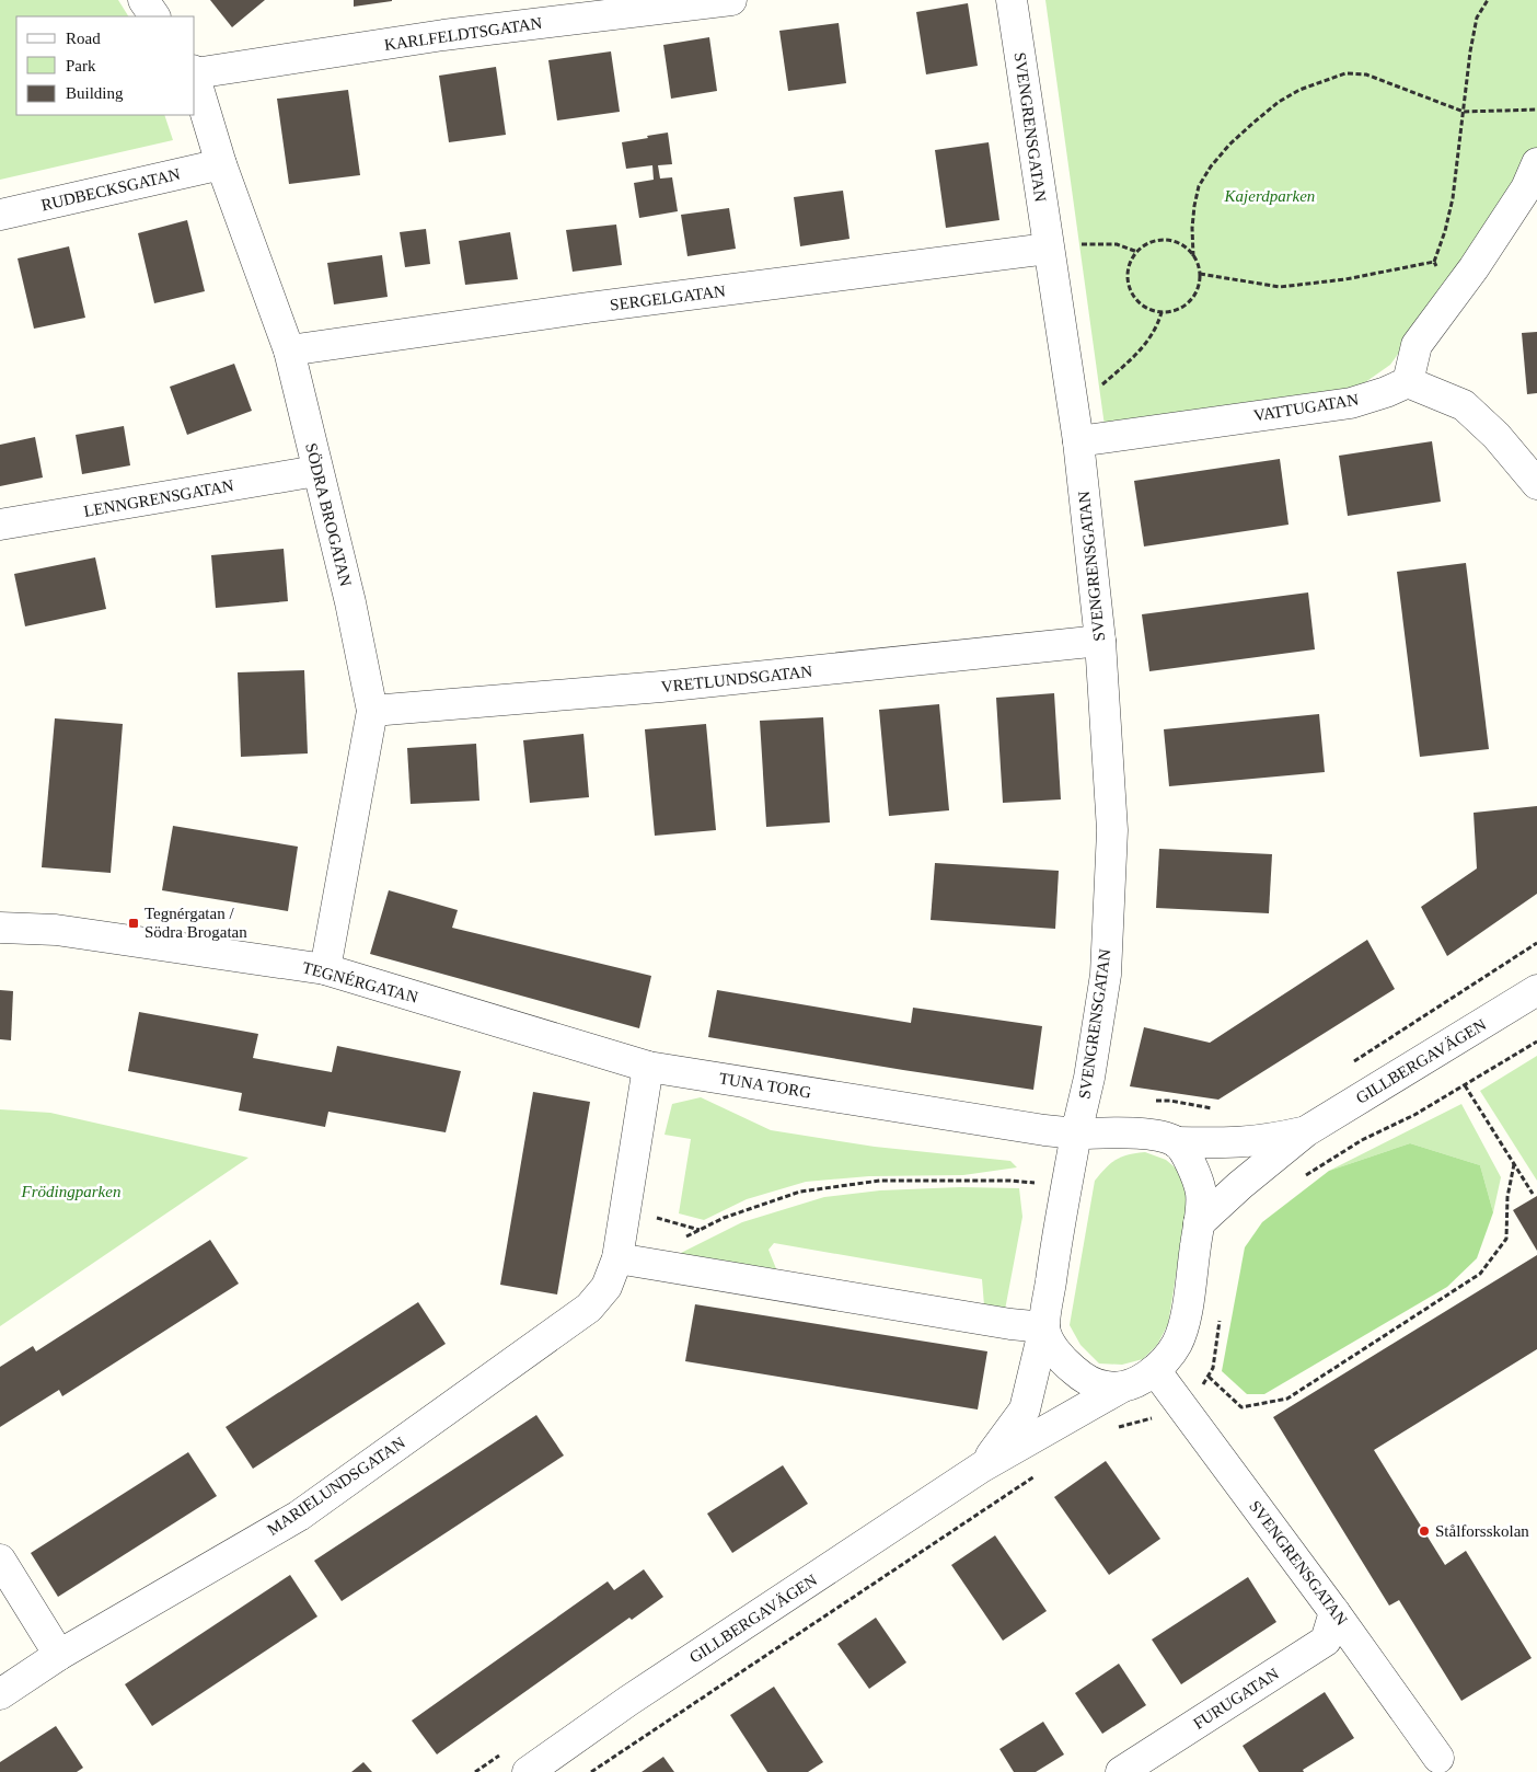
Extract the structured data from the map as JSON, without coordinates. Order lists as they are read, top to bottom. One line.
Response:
{"streets":{"street":["KARLFELDTSGATAN","SVENGRENSGATAN","RUDBECKSGATAN","SERGELGATAN","VATTUGATAN","LENNGRENSGATAN","SÖDRA BROGATAN","VRETLUNDSGATAN","TEGNÉRGATAN","GILLBERGAVÄGEN","TUNA TORG","MARIELUNDSGATAN","FURUGATAN"]},"crossings":[["SVENGRENSGATAN","SERGELGATAN"],["SVENGRENSGATAN","VATTUGATAN"],["SVENGRENSGATAN","VRETLUNDSGATAN"],["SVENGRENSGATAN","GILLBERGAVÄGEN"],["SVENGRENSGATAN","TUNA TORG"],["SVENGRENSGATAN","FURUGATAN"],["RUDBECKSGATAN","SÖDRA BROGATAN"],["SERGELGATAN","SÖDRA BROGATAN"],["LENNGRENSGATAN","SÖDRA BROGATAN"],["SÖDRA BROGATAN","VRETLUNDSGATAN"],["SÖDRA BROGATAN","TEGNÉRGATAN"],["TEGNÉRGATAN","TUNA TORG"],["GILLBERGAVÄGEN","TUNA TORG"]],"parks":["Kajerdparken","Frödingparken"],"places":{"transit":["Tegnérgatan / Södra Brogatan"],"other":["Stålforsskolan"]},"legend":["Road","Park","Building"]}
